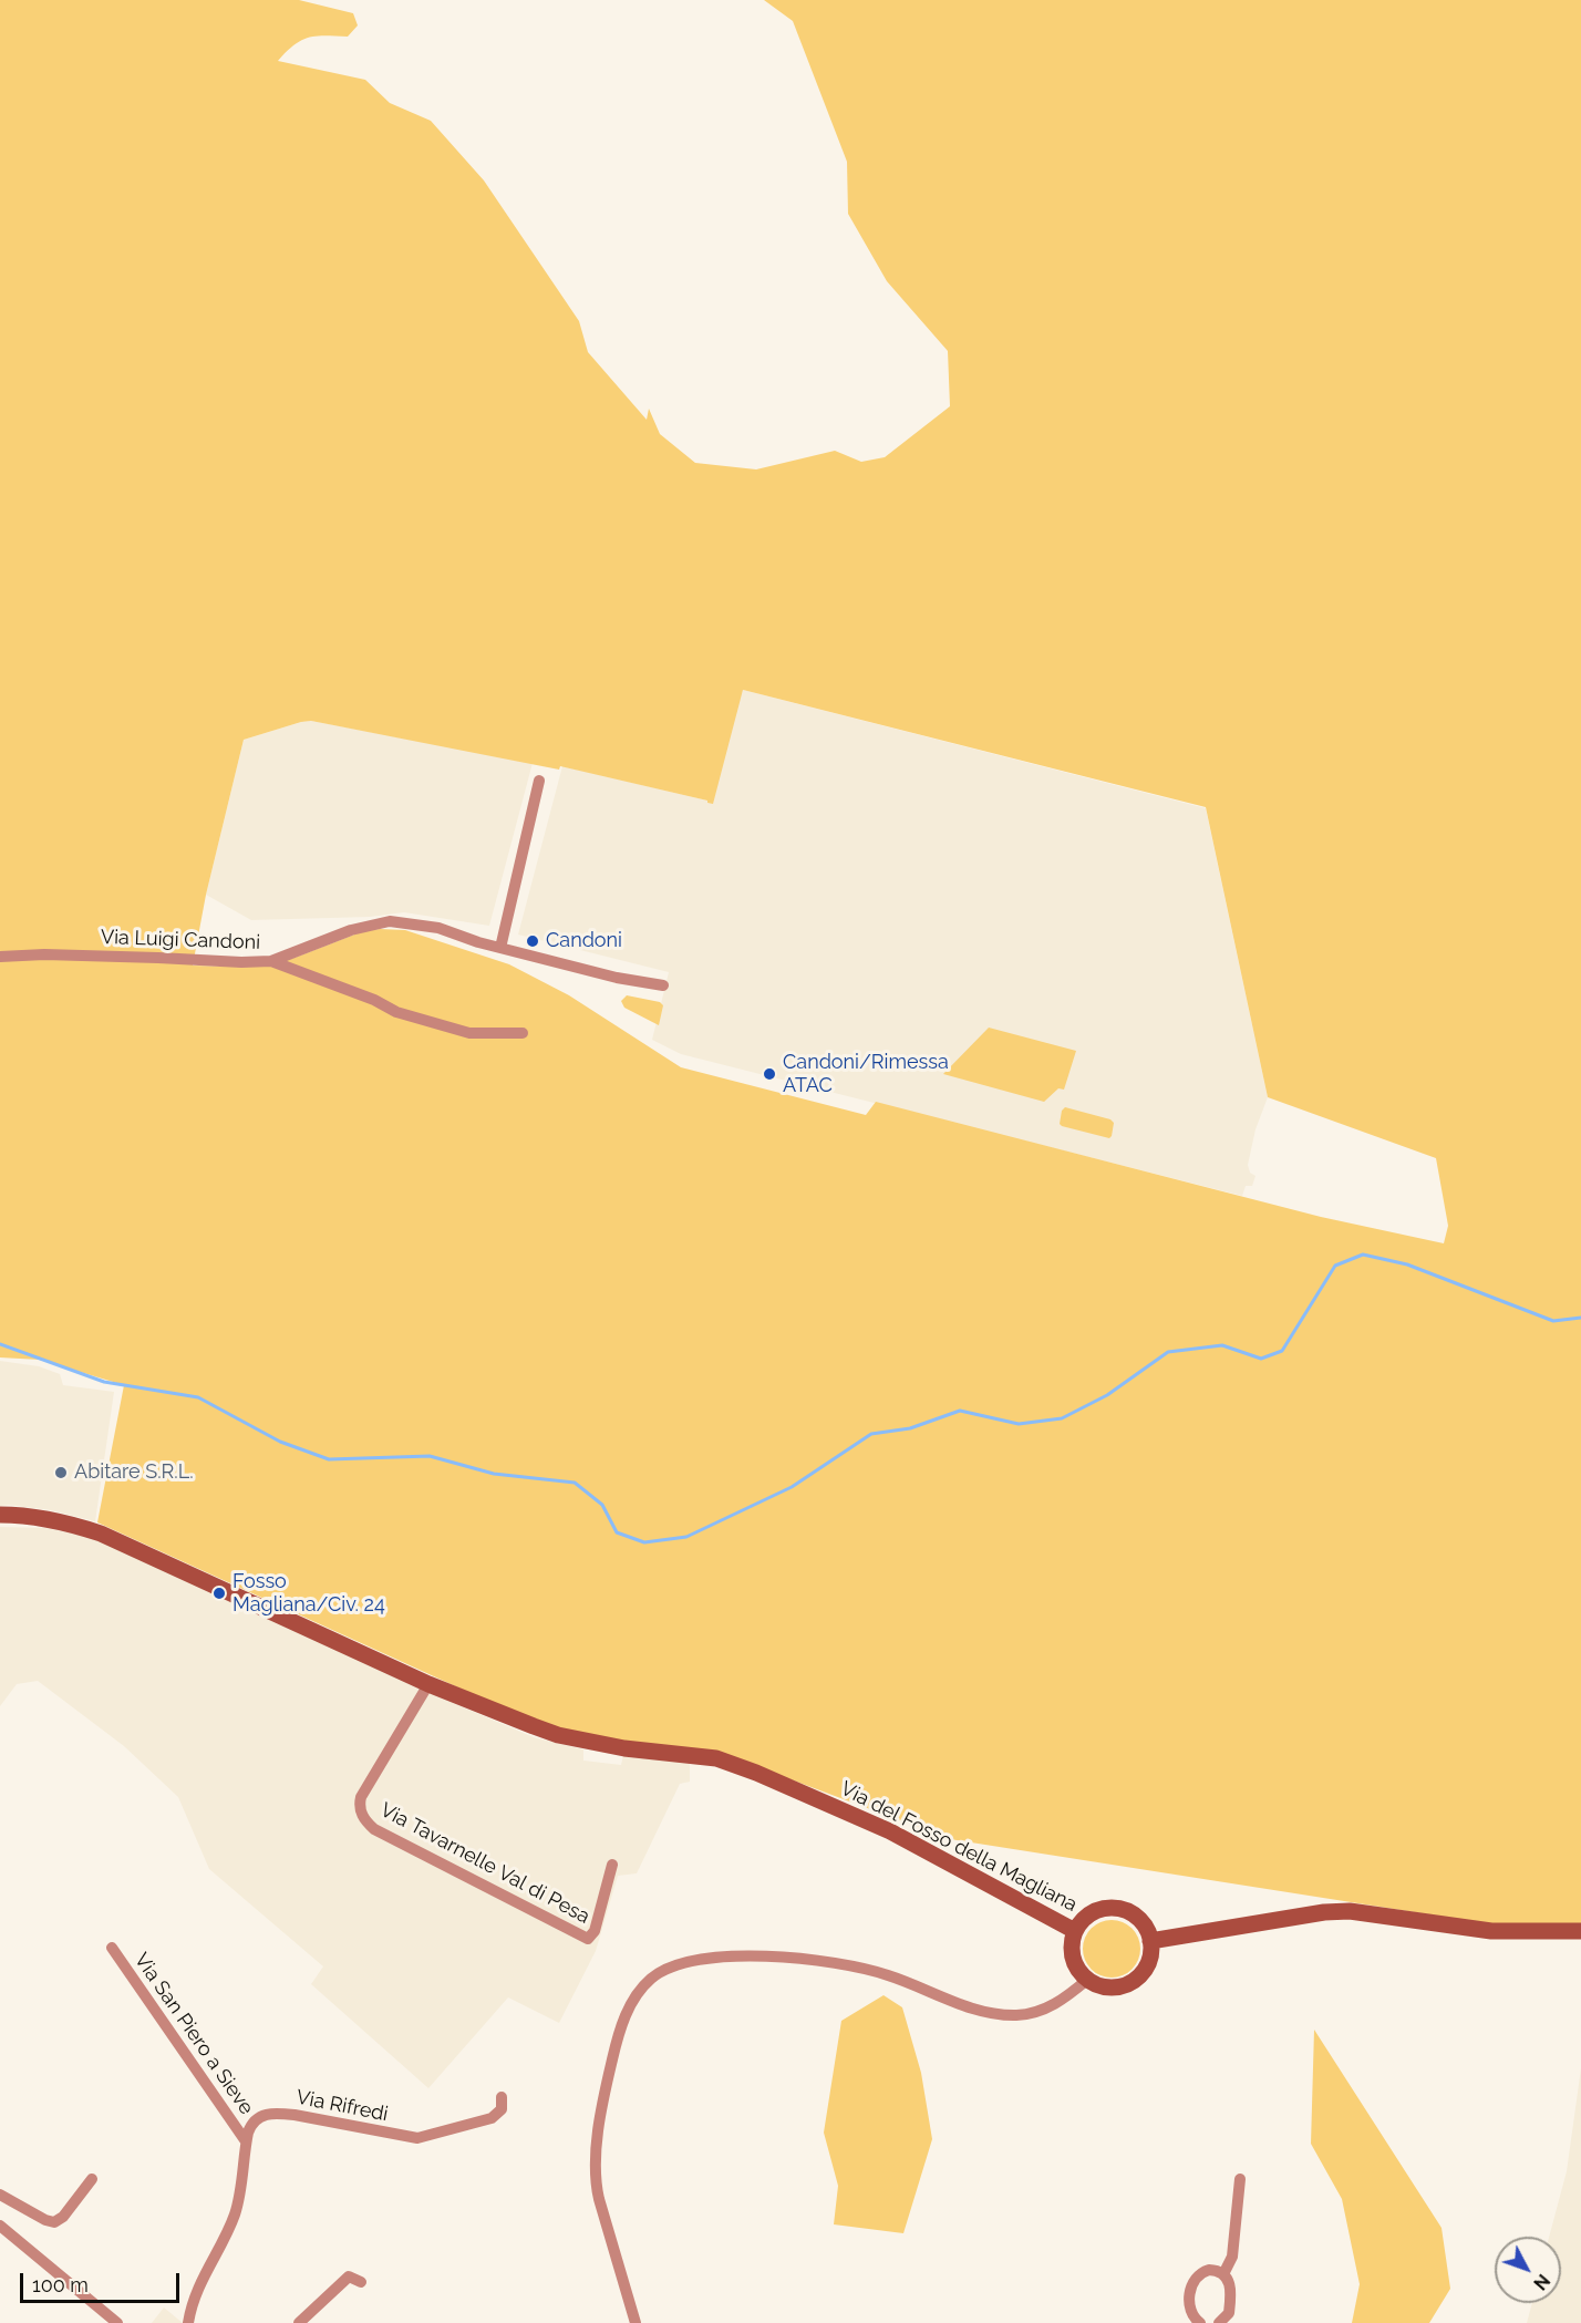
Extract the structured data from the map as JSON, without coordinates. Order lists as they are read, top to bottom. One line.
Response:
{"streets":{"street":["Via Luigi Candoni","Via del Fosso della Magliana","Via Tavarnelle Val di Pesa","Via San Piero a Sieve","Via Rifredi"]},"crossings":[["Via del Fosso della Magliana","Via Tavarnelle Val di Pesa"],["Via San Piero a Sieve","Via Rifredi"]],"places":["Candoni","Candoni/Rimessa ATAC","Abitare S.R.L.","Fosso Magliana/Civ. 24"],"scale_bar":"100 m","north":"bottom right"}
